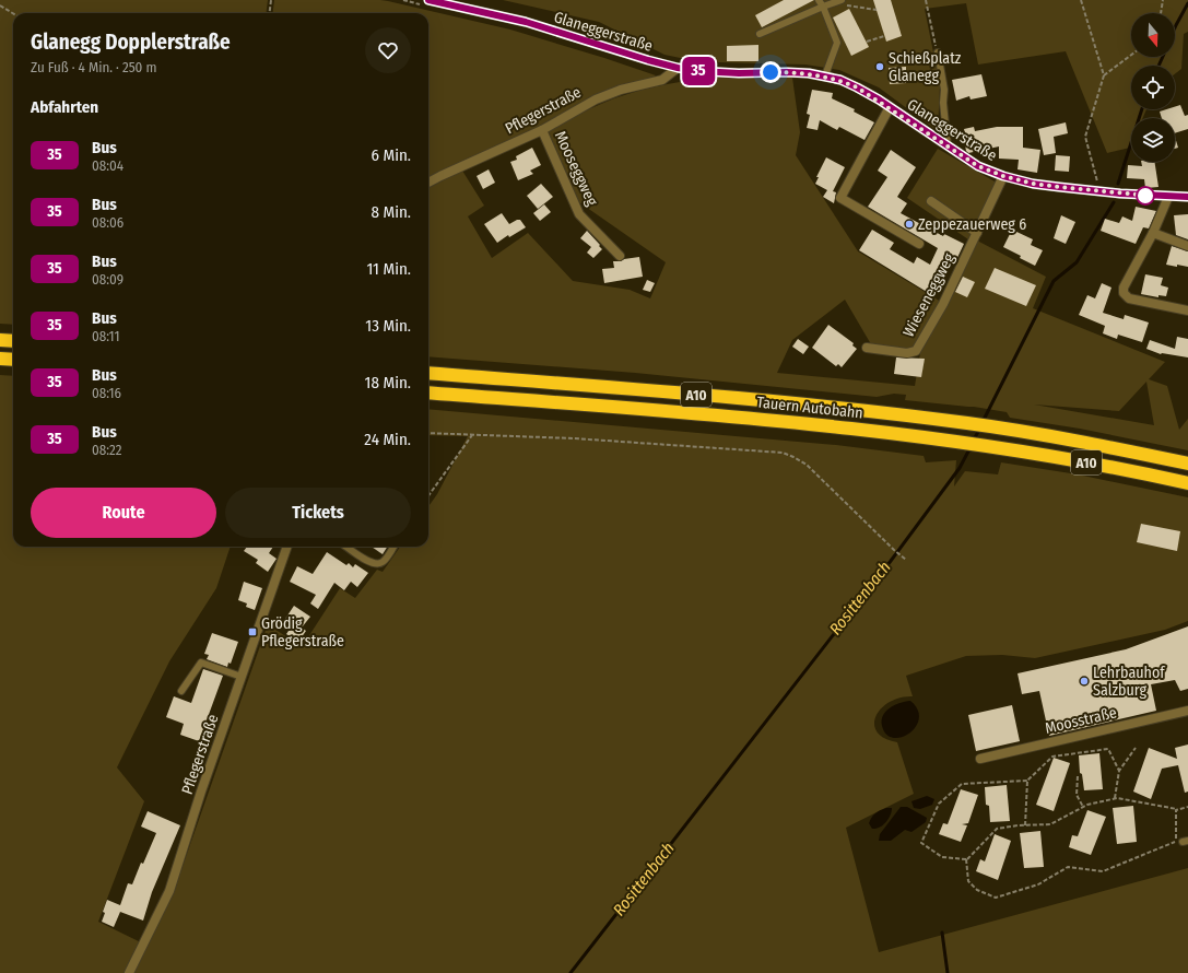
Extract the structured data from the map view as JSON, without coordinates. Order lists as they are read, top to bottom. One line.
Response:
{"streets":{"highway":["A10","Tauern Autobahn"],"street":["Glaneggerstraße","Pflegerstraße","Mooseggweg","Wieseneggweg","Moosstraße"]},"crossings":[["Glaneggerstraße","Pflegerstraße"],["Glaneggerstraße","Wieseneggweg"],["Pflegerstraße","Mooseggweg"]],"water":["Rosittenbach"],"places":{"other":["Schießplatz Glanegg","Zeppezauerweg 6","Lehrbauhof Salzburg"],"transit":["Grödig Pflegerstraße"]},"lines":["bus line 35"],"north":"bottom","page":{"on_map":"35","heading":[["Glanegg Dopplerstraße","Zu Fuß · 4 Min. · 250 m"],"Abfahrten"],"list":[{"mark":"35","name":"Bus","note":"08:04","value":"6 Min."},{"mark":"35","name":"Bus","note":"08:06","value":"8 Min."},{"mark":"35","name":"Bus","note":"08:09","value":"11 Min."},{"mark":"35","name":"Bus","note":"08:11","value":"13 Min."},{"mark":"35","name":"Bus","note":"08:16","value":"18 Min."},{"mark":"35","name":"Bus","note":"08:22","value":"24 Min."}],"buttons":["Route","Tickets"]}}
